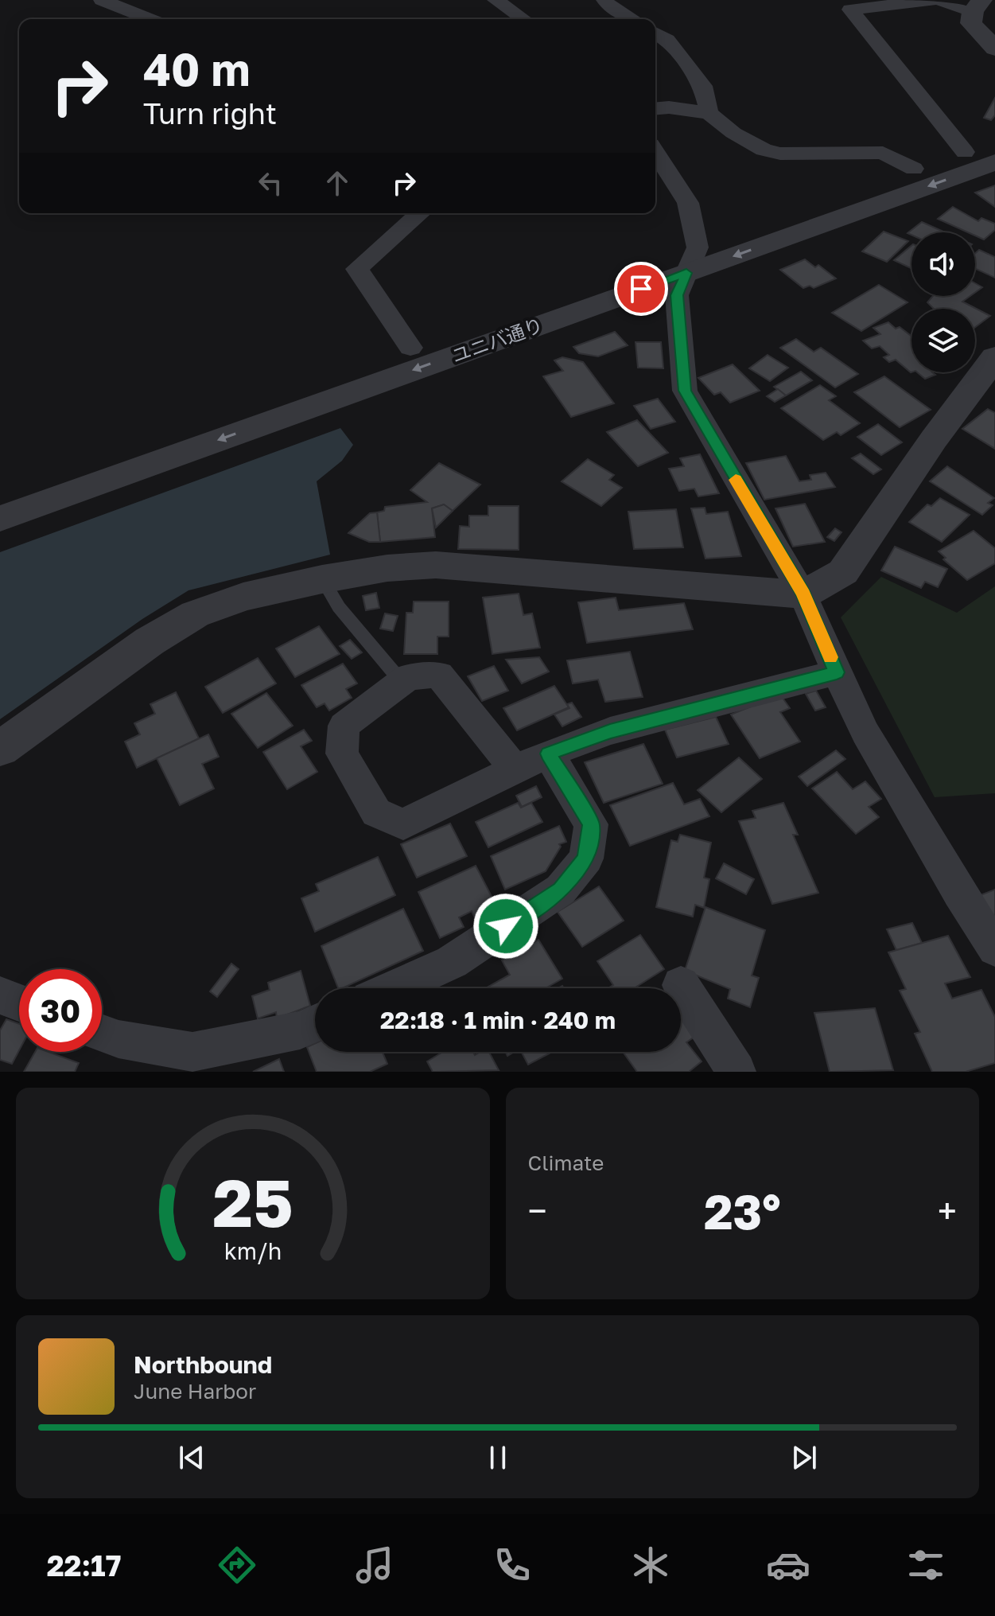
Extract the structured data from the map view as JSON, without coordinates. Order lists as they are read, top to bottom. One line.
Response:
{"streets":{"street":["ユニバ通り"]},"page":{"turn":["40 m","Turn right"],"limit":"30","trip":"22:18 · 1 min · 240 m","tile":"Climate","heat":["−","23°","+"],"song":["Northbound","June Harbor"],"tabs":"22:17","gauge":["25","km/h"]}}
